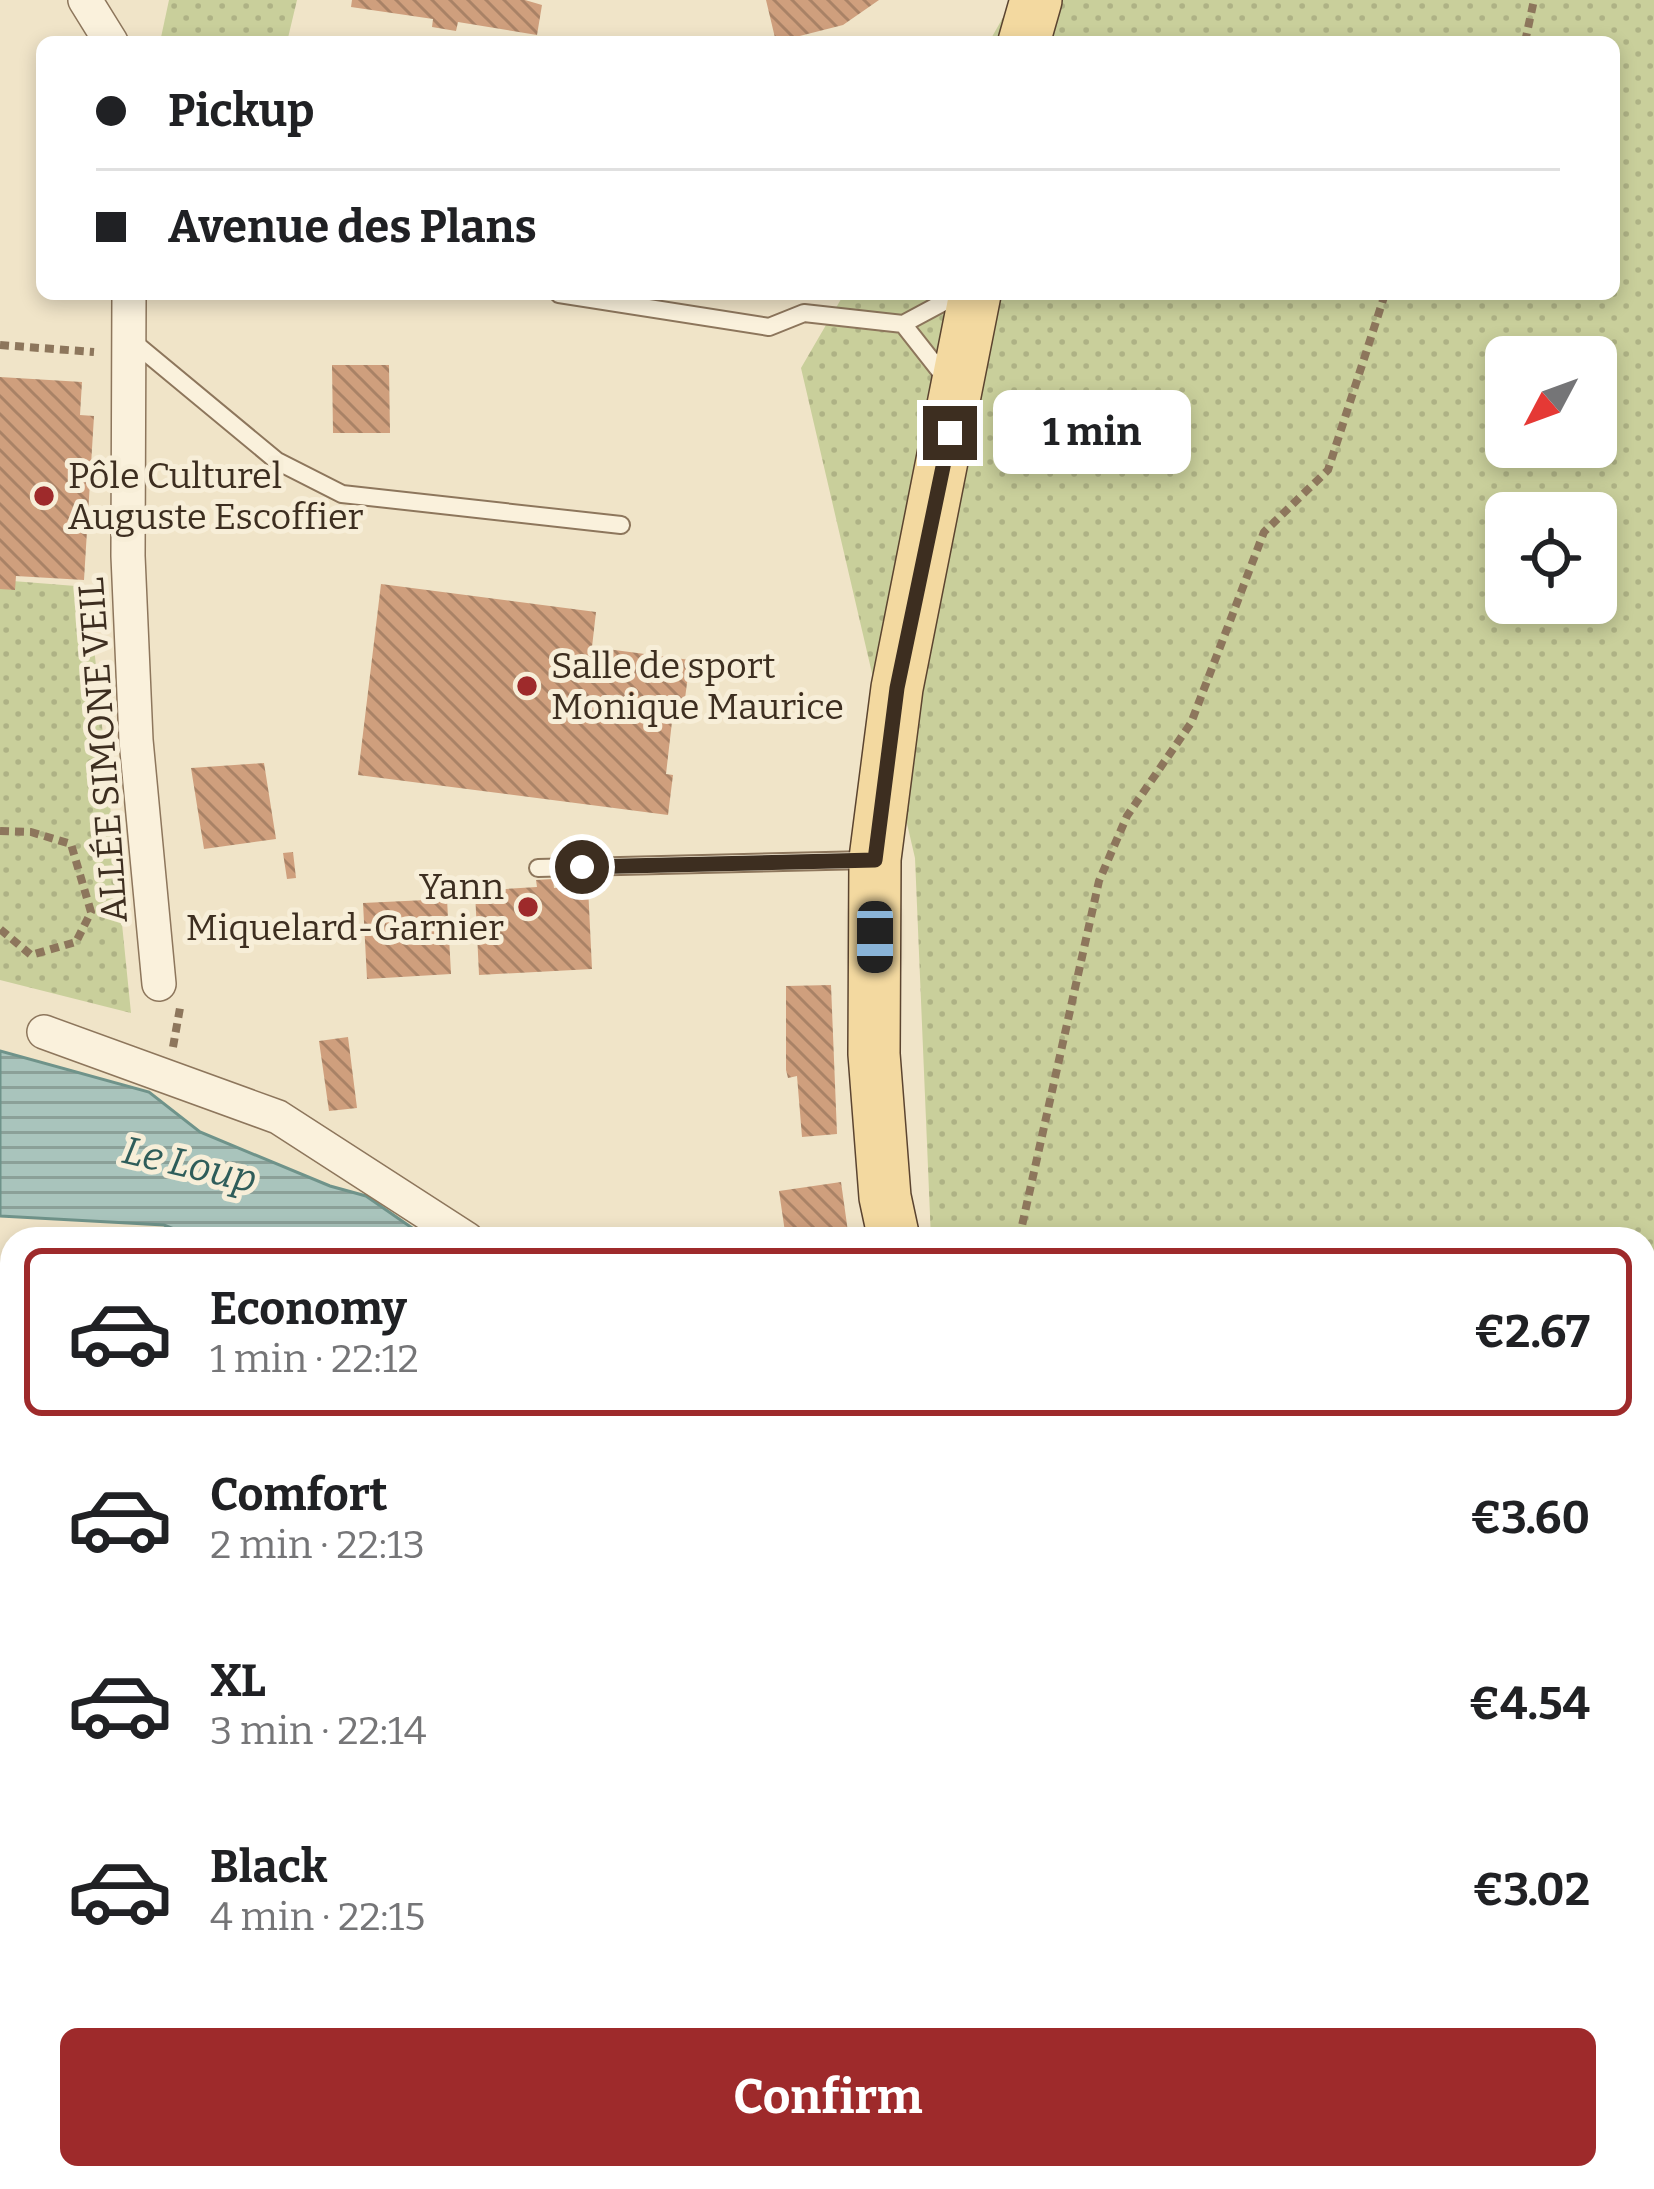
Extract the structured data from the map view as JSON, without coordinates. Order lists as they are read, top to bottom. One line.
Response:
{"streets":{"street":["ALLÉE SIMONE VEIL"]},"water":["Le Loup"],"places":["Pôle Culturel Auguste Escoffier","Salle de sport Monique Maurice","Yann Miquelard-Garnier"],"north":"bottom left","page":{"banner":["Pickup","Avenue des Plans"],"bubble":"1 min","list":[{"name":"Economy","note":"1 min · 22:12","value":"€2.67"},{"name":"Comfort","note":"2 min · 22:13","value":"€3.60"},{"name":"XL","note":"3 min · 22:14","value":"€4.54"},{"name":"Black","note":"4 min · 22:15","value":"€3.02"}],"buttons":"Confirm"}}
